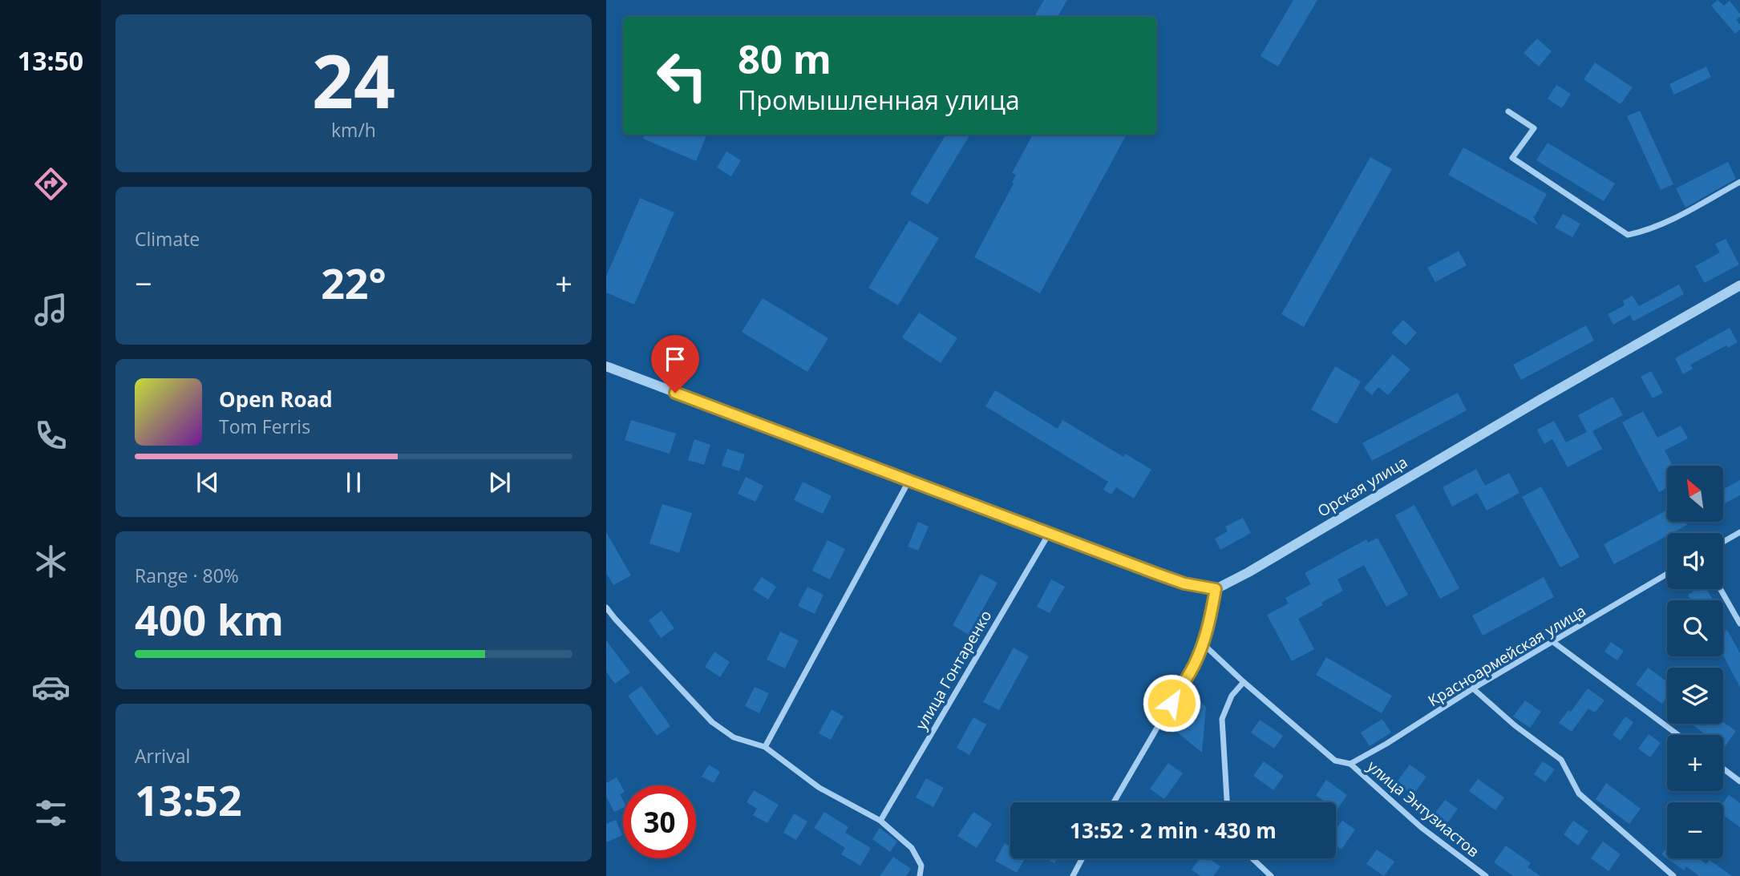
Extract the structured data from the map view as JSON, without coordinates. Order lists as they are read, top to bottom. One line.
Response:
{"streets":{"street":["Орская улица","Красноармейская улица","улица Гонтаренко","улица Энтузиастов"]},"crossings":[["Красноармейская улица","улица Энтузиастов"]],"north":"top left","page":{"tabs":"13:50","tile":[["24","km/h"],"Climate",["Range · 80%","400 km"],["Arrival","13:52"]],"turn":["80 m","Промышленная улица"],"heat":["−","22°","+"],"song":["Open Road","Tom Ferris"],"map_buttons":["+","−"],"limit":"30","trip":"13:52 · 2 min · 430 m"}}
